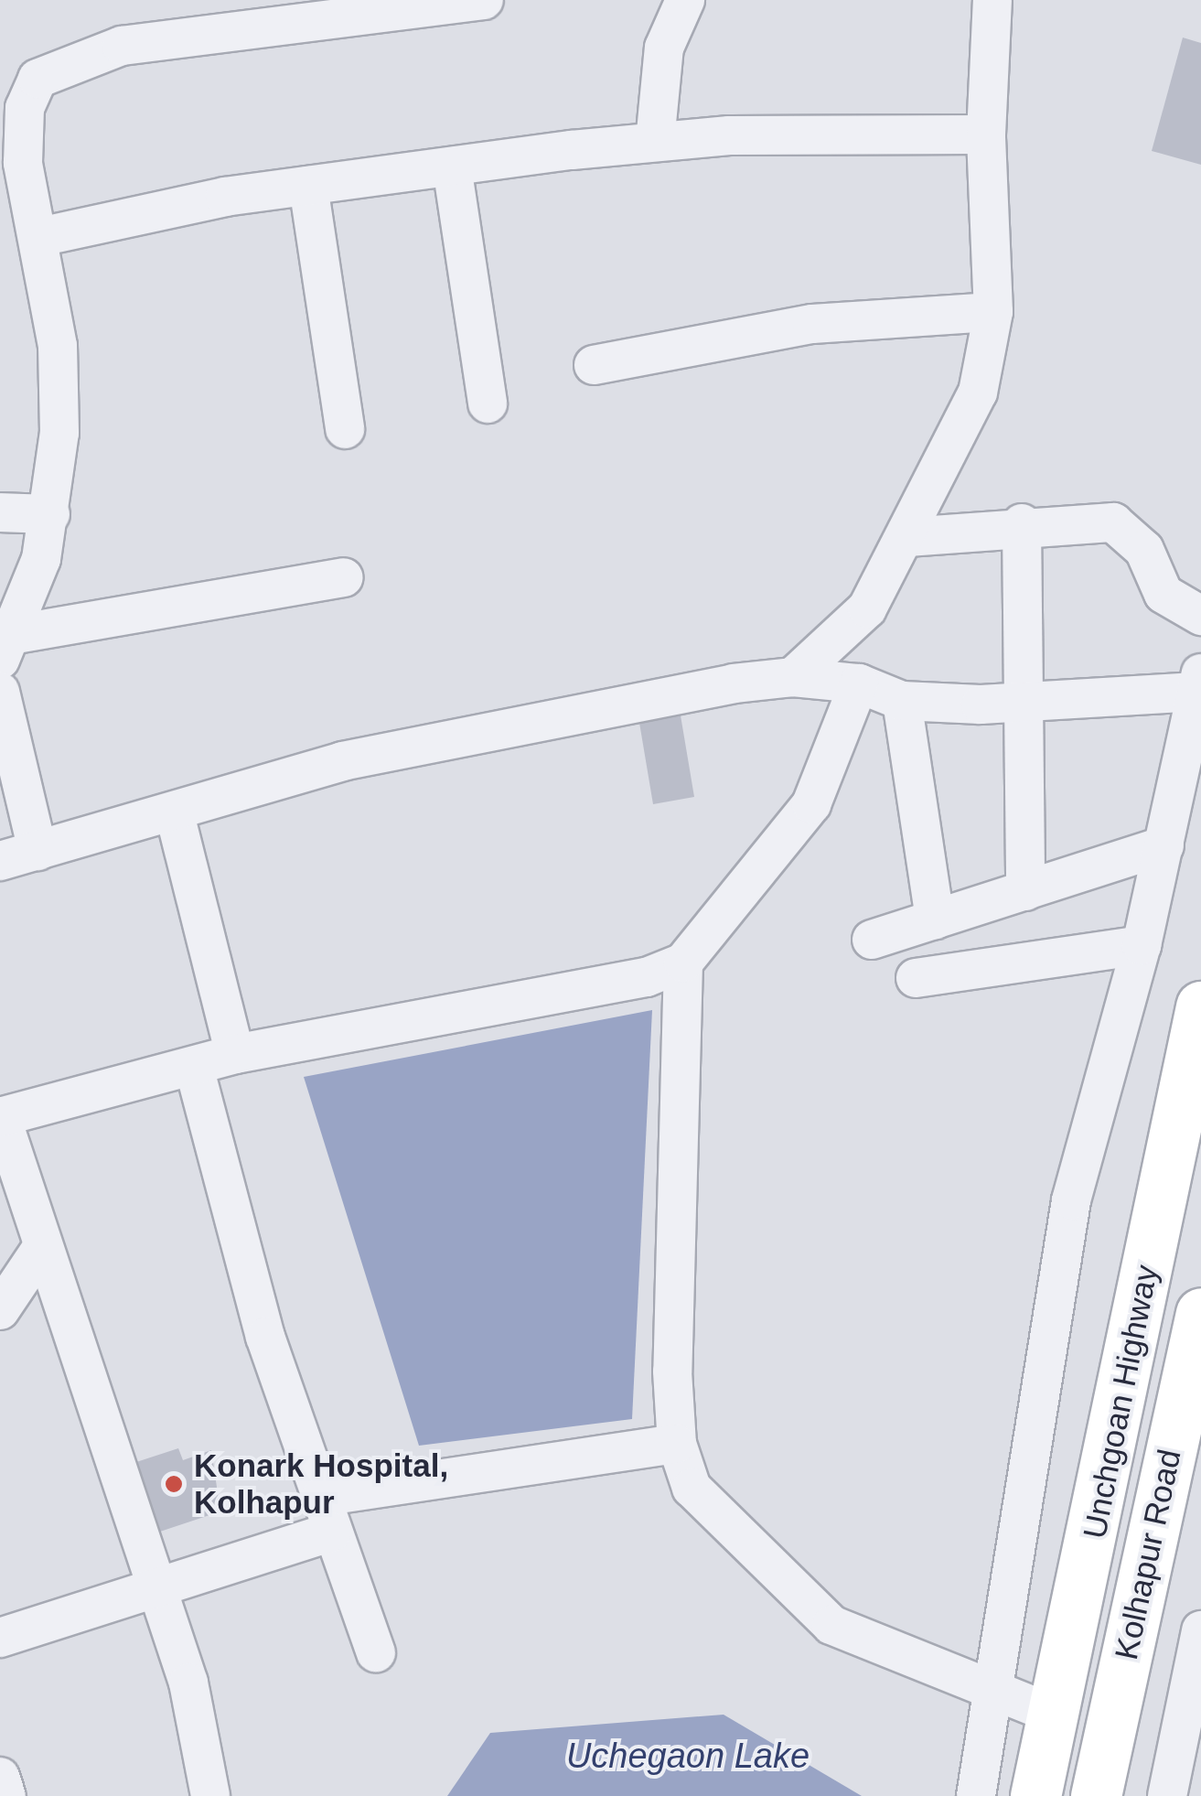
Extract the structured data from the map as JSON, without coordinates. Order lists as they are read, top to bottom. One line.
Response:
{"streets":{"highway":["Unchgoan Highway","Kolhapur Road"]},"water":["Uchegaon Lake"],"places":["Konark Hospital, Kolhapur"]}
